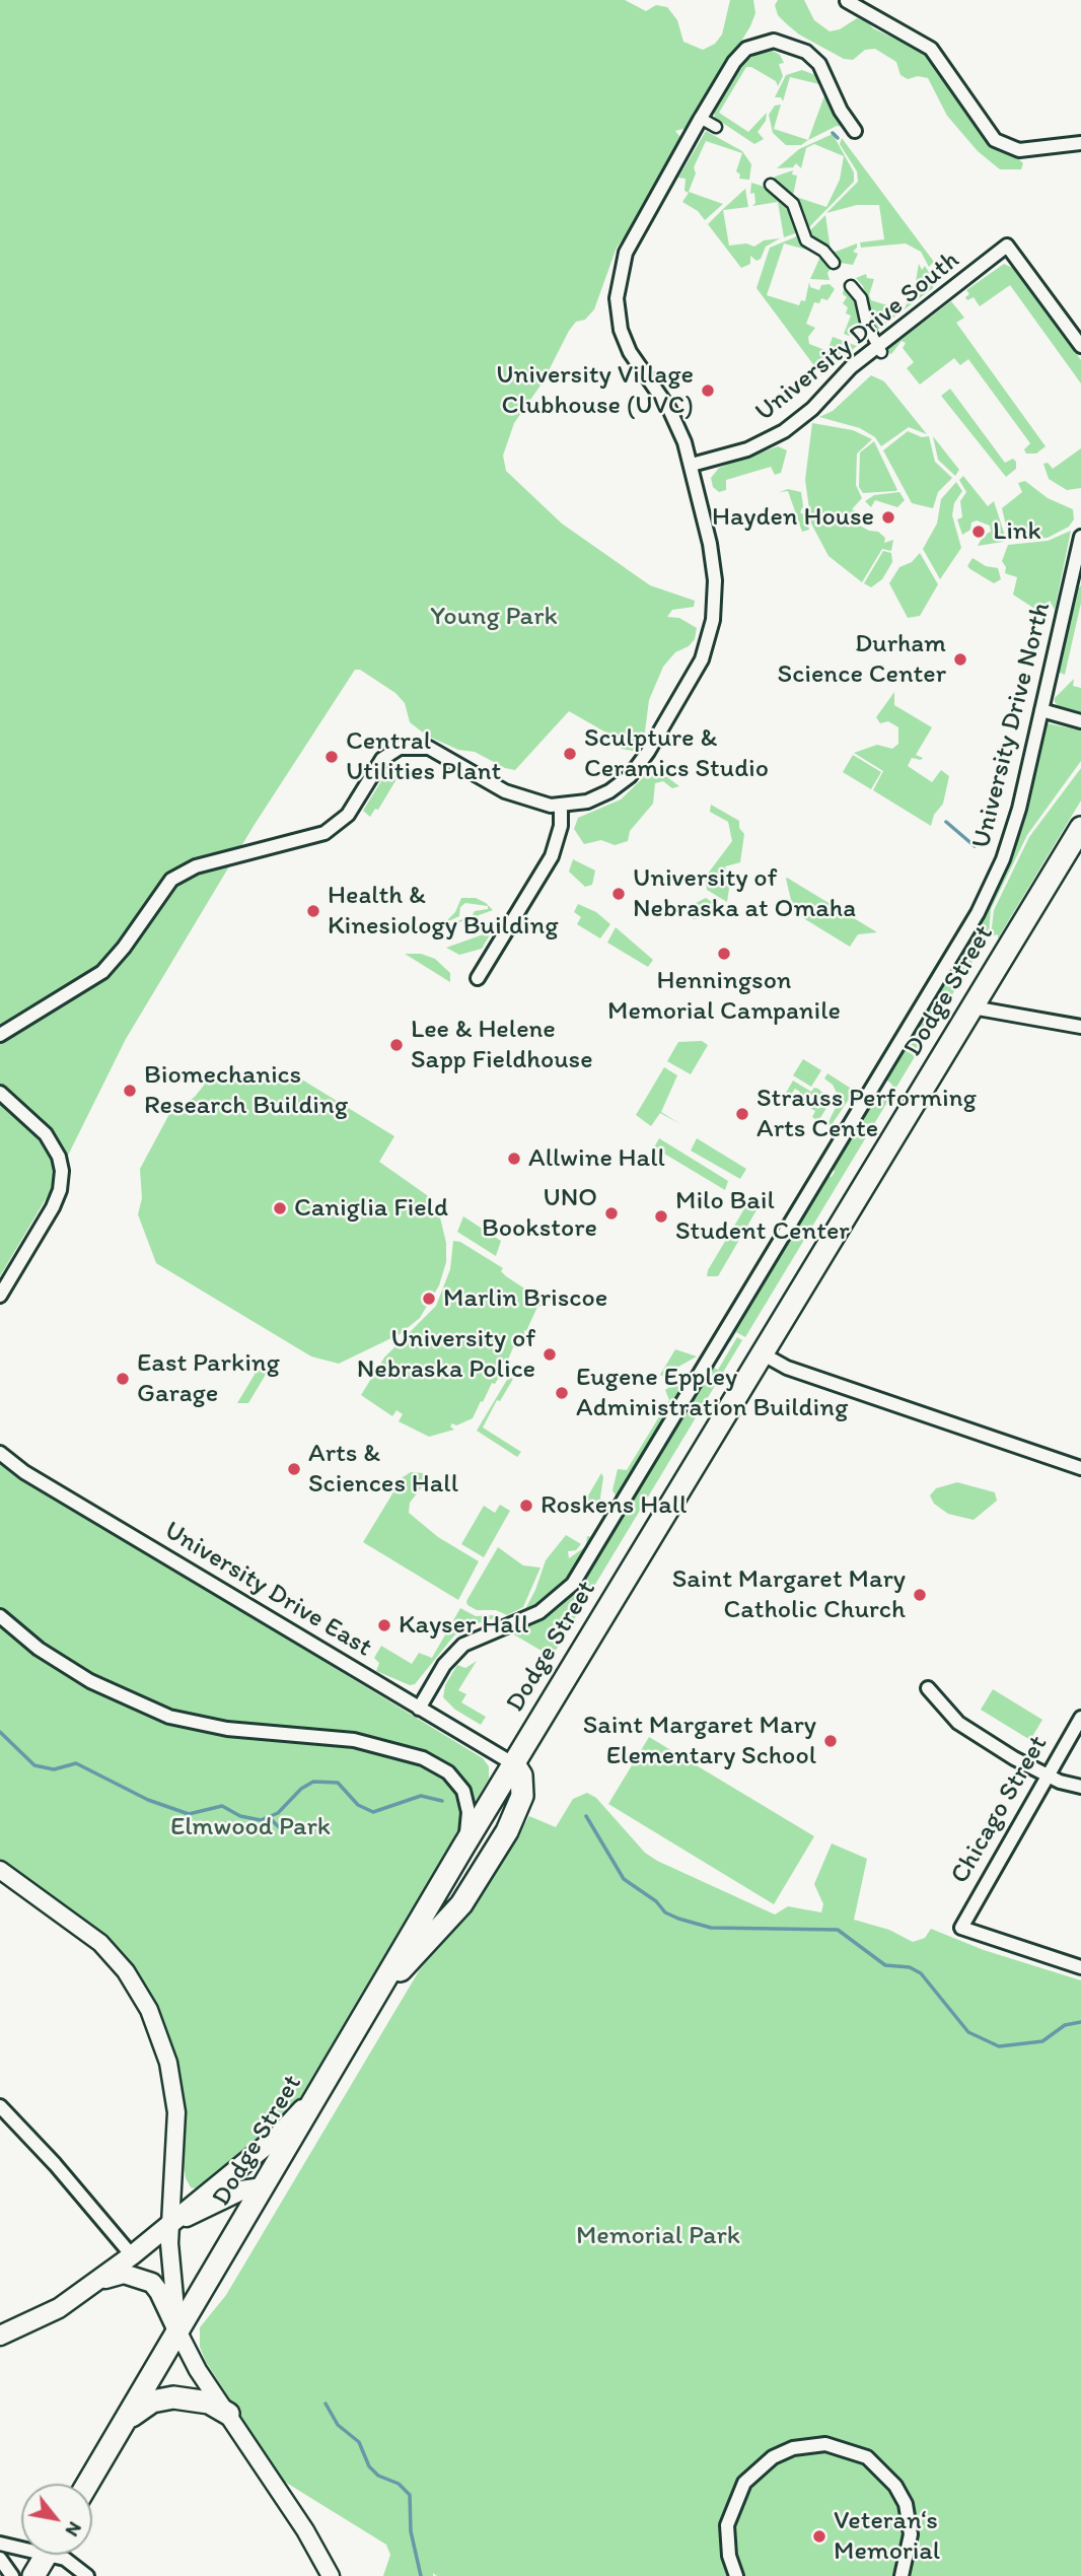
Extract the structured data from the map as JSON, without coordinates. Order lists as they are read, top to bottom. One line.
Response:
{"streets":{"highway":["Dodge Street"],"street":["University Drive South","University Drive North","University Drive East","Chicago Street"]},"crossings":[["University Drive North","University Drive East"],["Dodge Street","University Drive East"]],"parks":["Young Park","Elmwood Park","Memorial Park"],"places":["University Village Clubhouse (UVC)","Hayden House","Link","Durham Science Center","Sculpture & Ceramics Studio","Central Utilities Plant","University of Nebraska at Omaha","Health & Kinesiology Building","Henningson Memorial Campanile","Lee & Helene Sapp Fieldhouse","Biomechanics Research Building","Strauss Performing Arts Cente","Allwine Hall","Caniglia Field","UNO Bookstore","Milo Bail Student Center","Marlin Briscoe","University of Nebraska Police","East Parking Garage","Eugene Eppley Administration Building","Arts & Sciences Hall","Roskens Hall","Saint Margaret Mary Catholic Church","Kayser Hall","Saint Margaret Mary Elementary School","Veteranʻs Memorial"],"north":"bottom right"}
